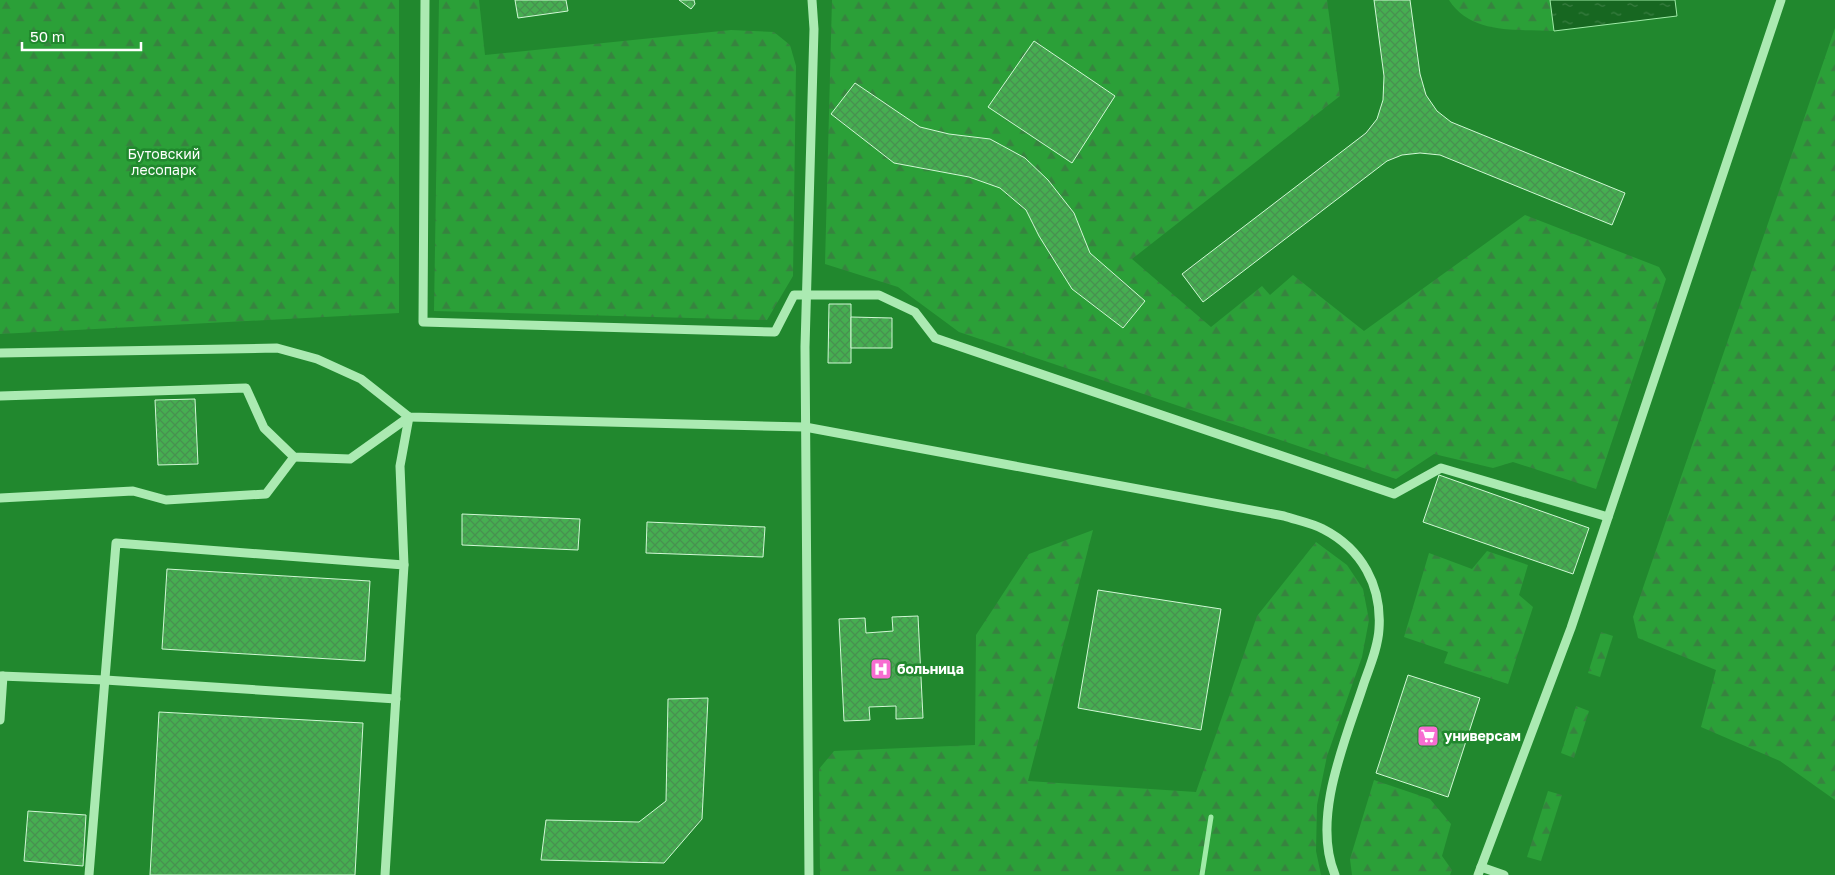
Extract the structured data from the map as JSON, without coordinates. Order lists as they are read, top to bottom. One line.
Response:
{"parks":["Бутовский лесопарк"],"places":{"hospital":["больница"],"supermarket":["универсам"]},"scale_bar":"50 m"}
